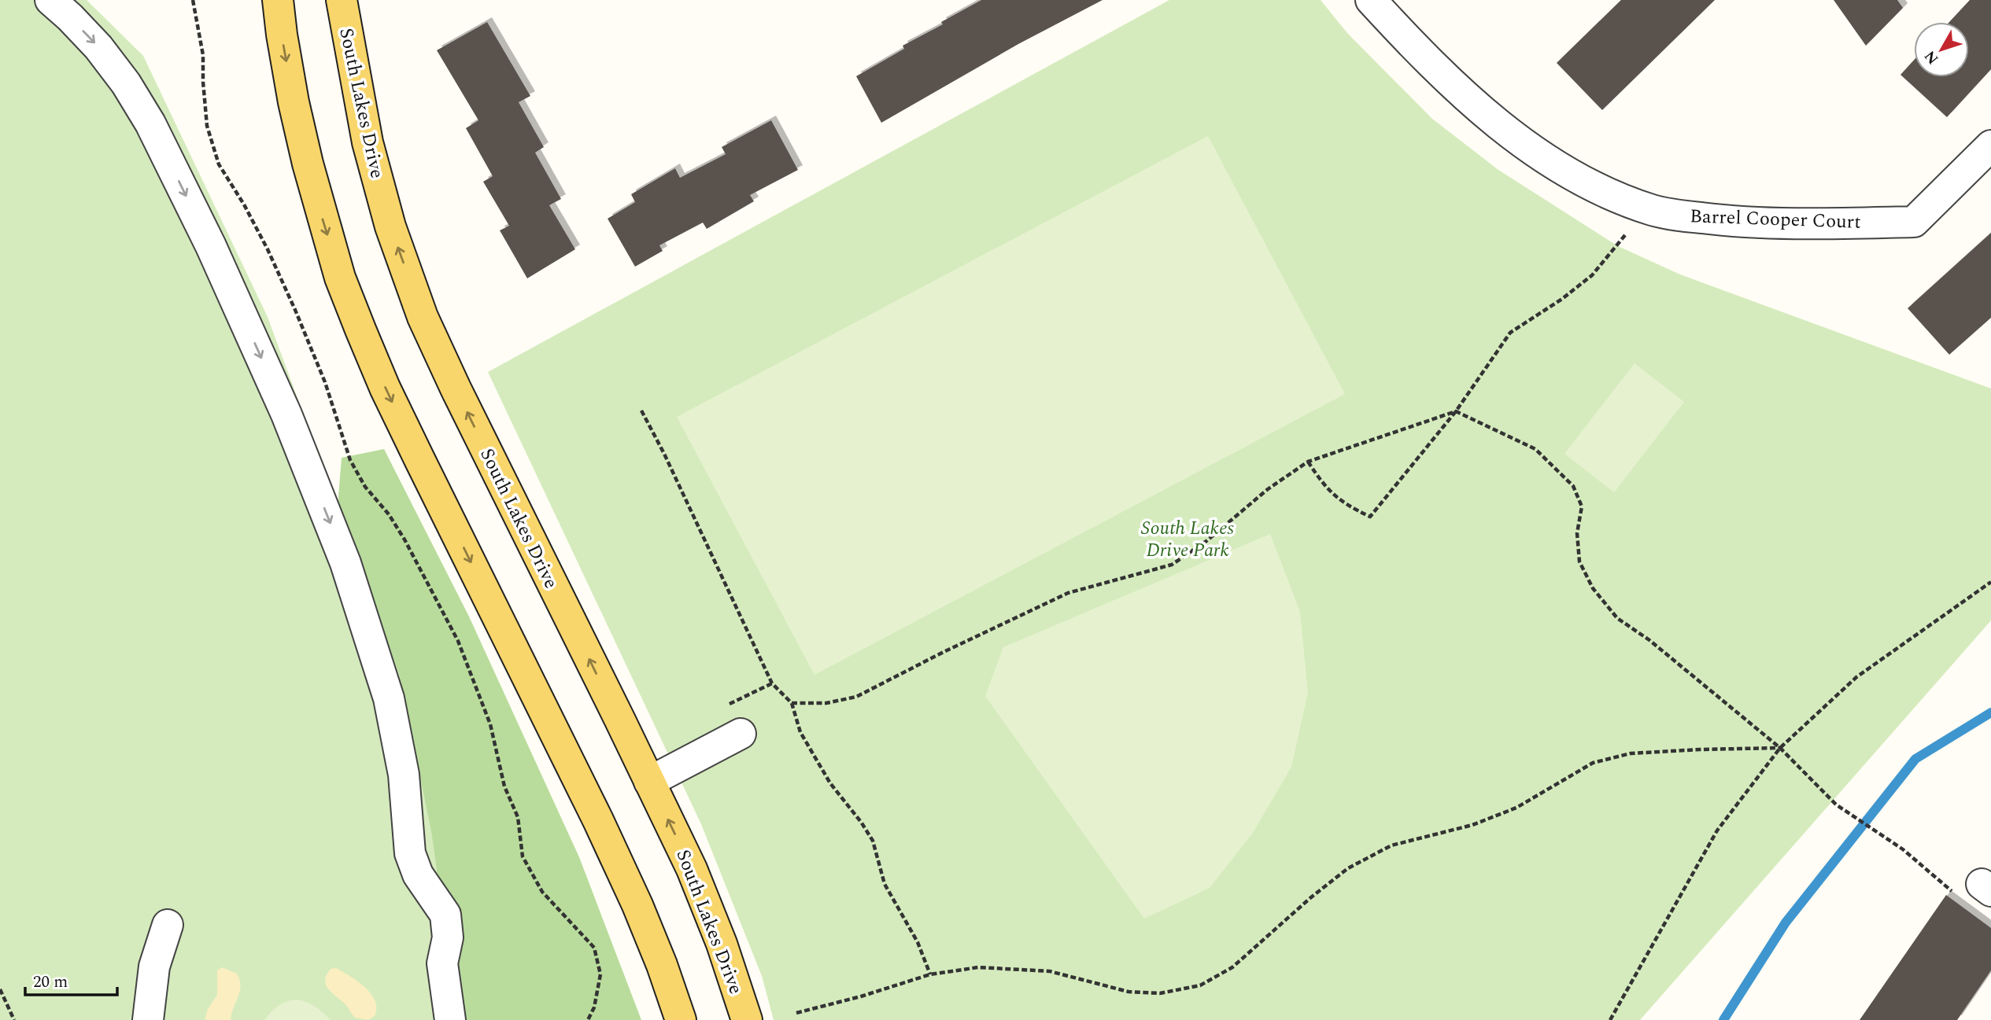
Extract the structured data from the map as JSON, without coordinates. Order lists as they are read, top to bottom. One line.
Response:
{"streets":{"main road":["South Lakes Drive"],"street":["Barrel Cooper Court"]},"parks":["South Lakes Drive Park"],"scale_bar":"20 m","north":"bottom left"}
